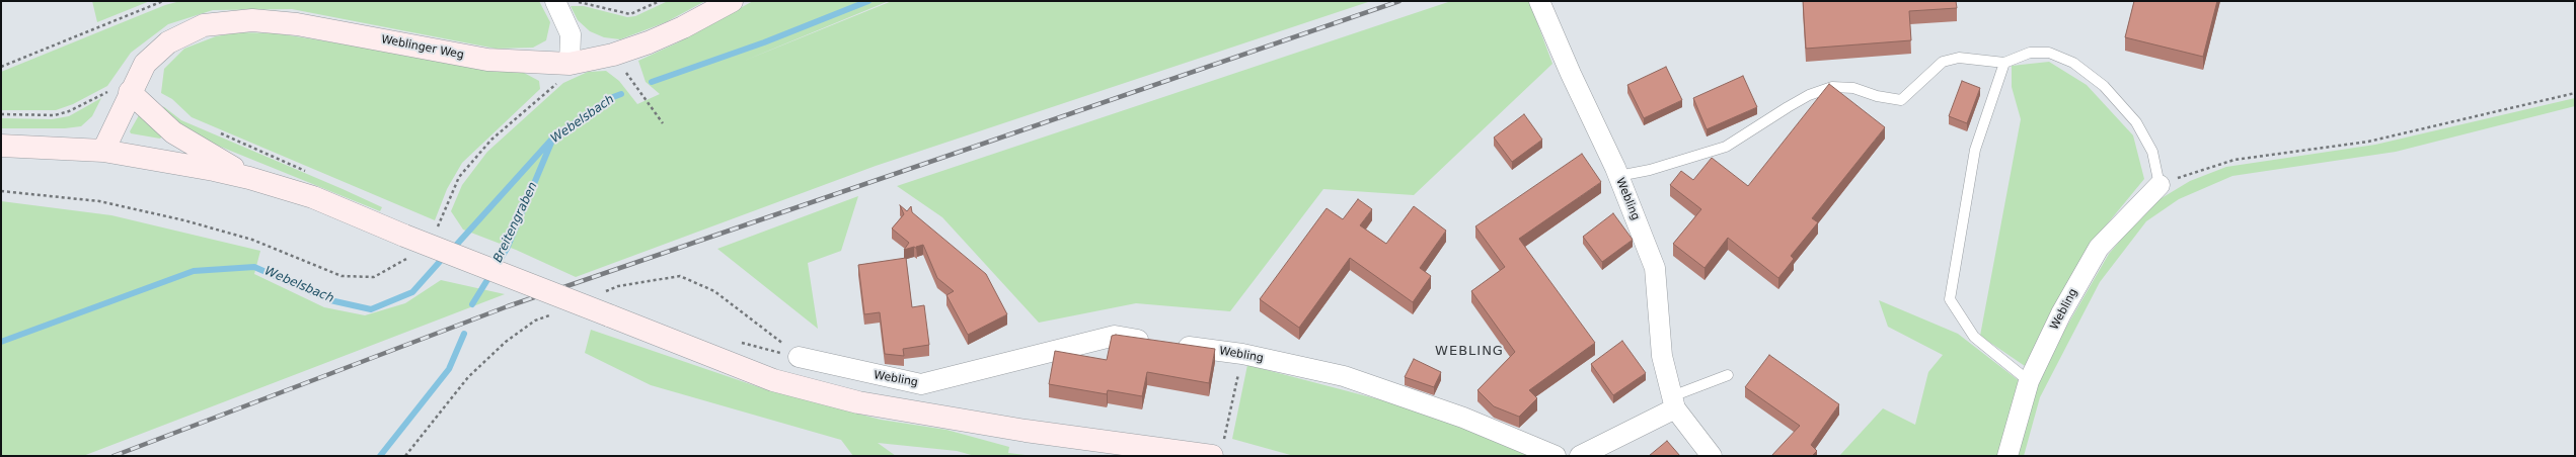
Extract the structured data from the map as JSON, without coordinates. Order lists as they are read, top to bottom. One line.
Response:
{"streets":{"main road":["Weblinger Weg"],"street":["Webling"]},"districts":["WEBLING"],"water":["Webelsbach","Breitengraben"]}
